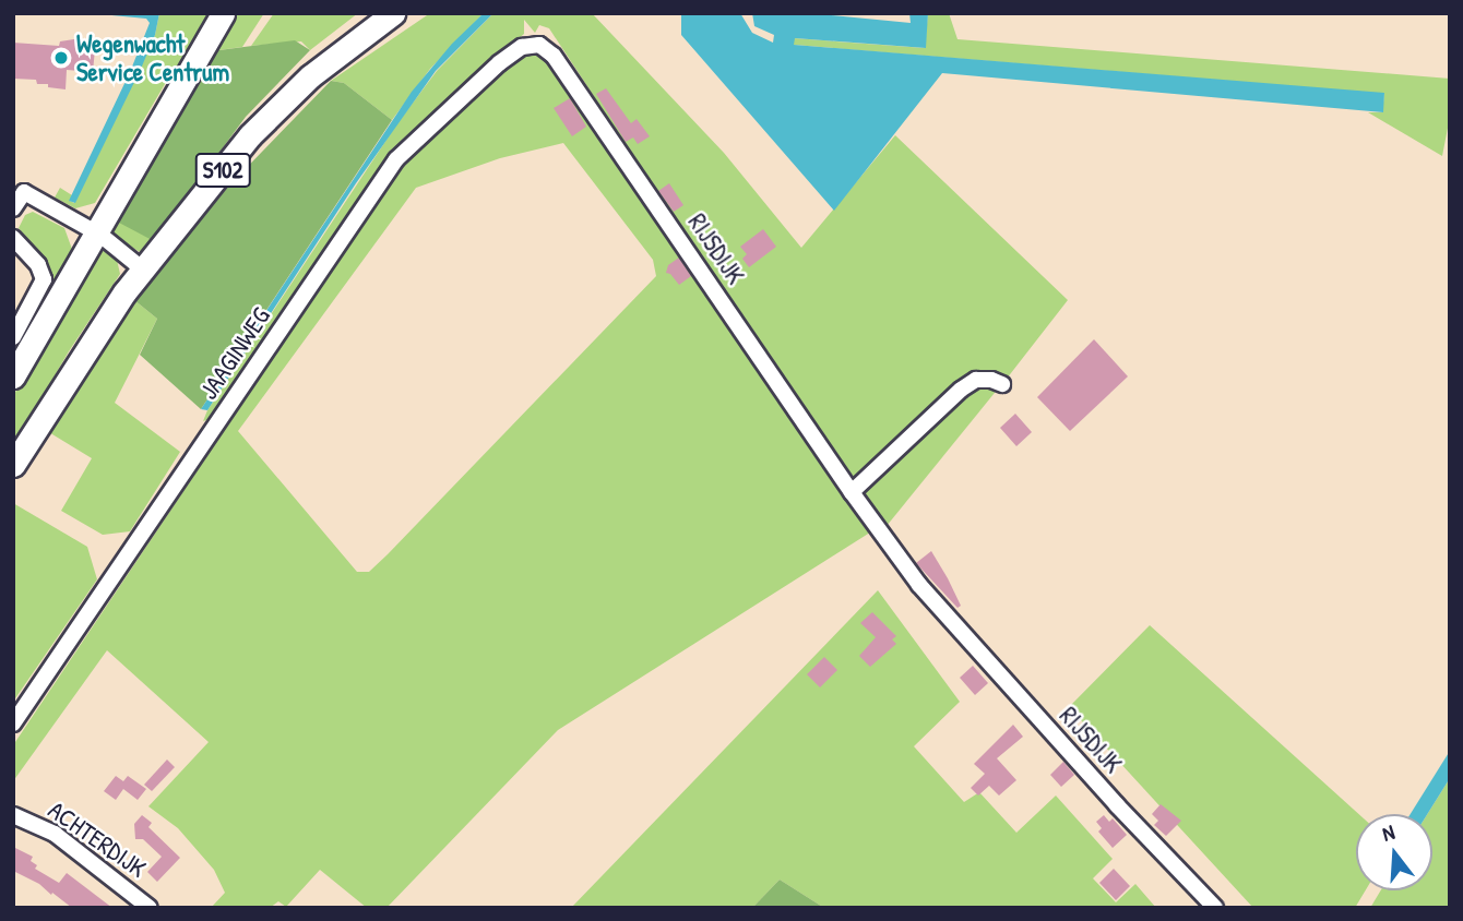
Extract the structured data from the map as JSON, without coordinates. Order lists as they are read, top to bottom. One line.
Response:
{"streets":{"main road":["S102"],"street":["RIJSDIJK","JAAGINWEG","ACHTERDIJK"]},"crossings":[["RIJSDIJK","JAAGINWEG"]],"places":["Wegenwacht Service Centrum"],"north":"top"}
